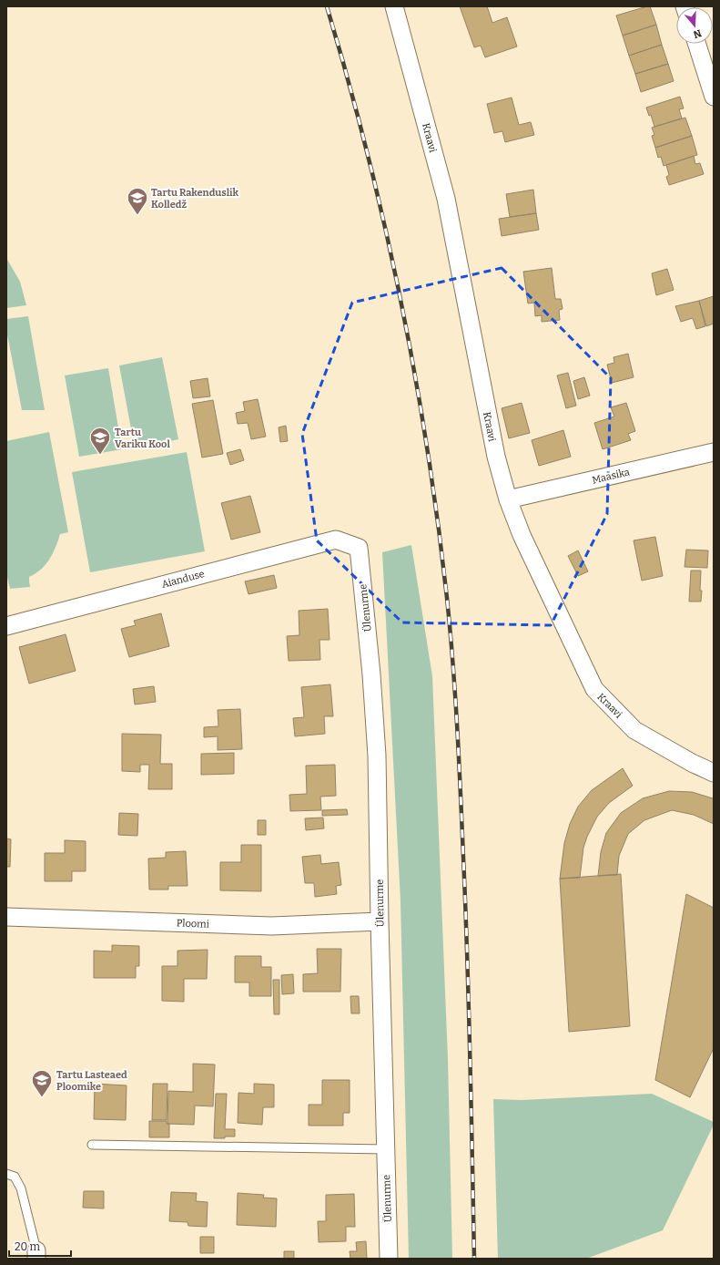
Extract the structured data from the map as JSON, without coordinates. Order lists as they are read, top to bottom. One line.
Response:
{"streets":{"street":["Kraavi","Maasika","Aianduse","Ülenurme","Ploomi"]},"crossings":[["Kraavi","Maasika"],["Aianduse","Ülenurme"],["Ülenurme","Ploomi"]],"places":{"school or university":["Tartu Rakenduslik Kolledž","Tartu Variku Kool","Tartu Lasteaed Ploomike"]},"scale_bar":"20 m","north":"bottom"}
